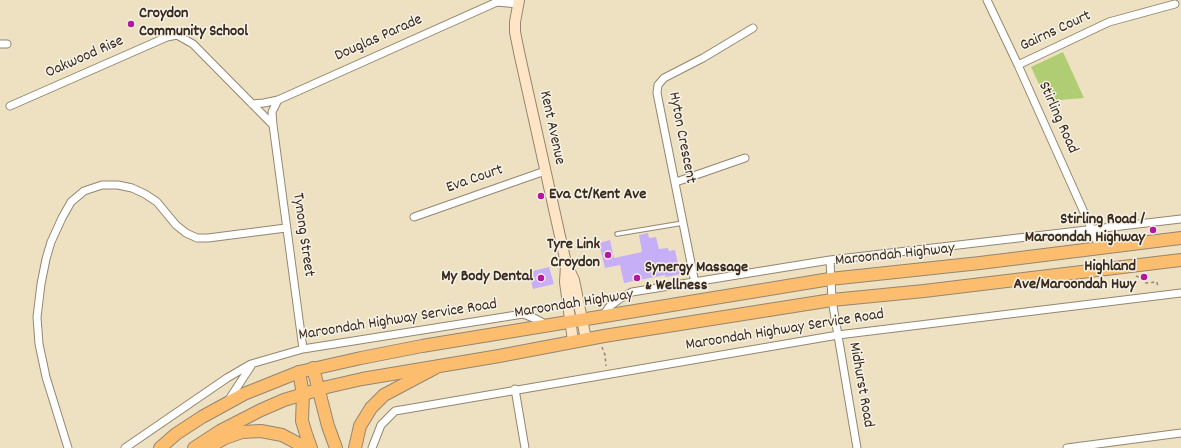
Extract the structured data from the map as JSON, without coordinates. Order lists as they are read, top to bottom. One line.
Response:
{"streets":{"main road":["Kent Avenue","Maroondah Highway"],"street":["Gairns Court","Douglas Parade","Oakwood Rise","Stirling Road","Hyton Crescent","Eva Court","Tynong Street","Maroondah Highway Service Road","Midhurst Road"]},"crossings":[["Gairns Court","Stirling Road"],["Douglas Parade","Oakwood Rise"],["Douglas Parade","Kent Avenue"],["Douglas Parade","Tynong Street"],["Stirling Road","Maroondah Highway"],["Kent Avenue","Eva Court"],["Kent Avenue","Maroondah Highway"],["Tynong Street","Maroondah Highway Service Road"],["Maroondah Highway","Maroondah Highway Service Road"],["Maroondah Highway","Midhurst Road"],["Maroondah Highway Service Road","Midhurst Road"]],"places":["Croydon Community School","Eva Ct/Kent Ave","Stirling Road / Maroondah Highway","Tyre Link Croydon","Highland Ave/Maroondah Hwy","My Body Dental","Synergy Massage & Wellness"]}
